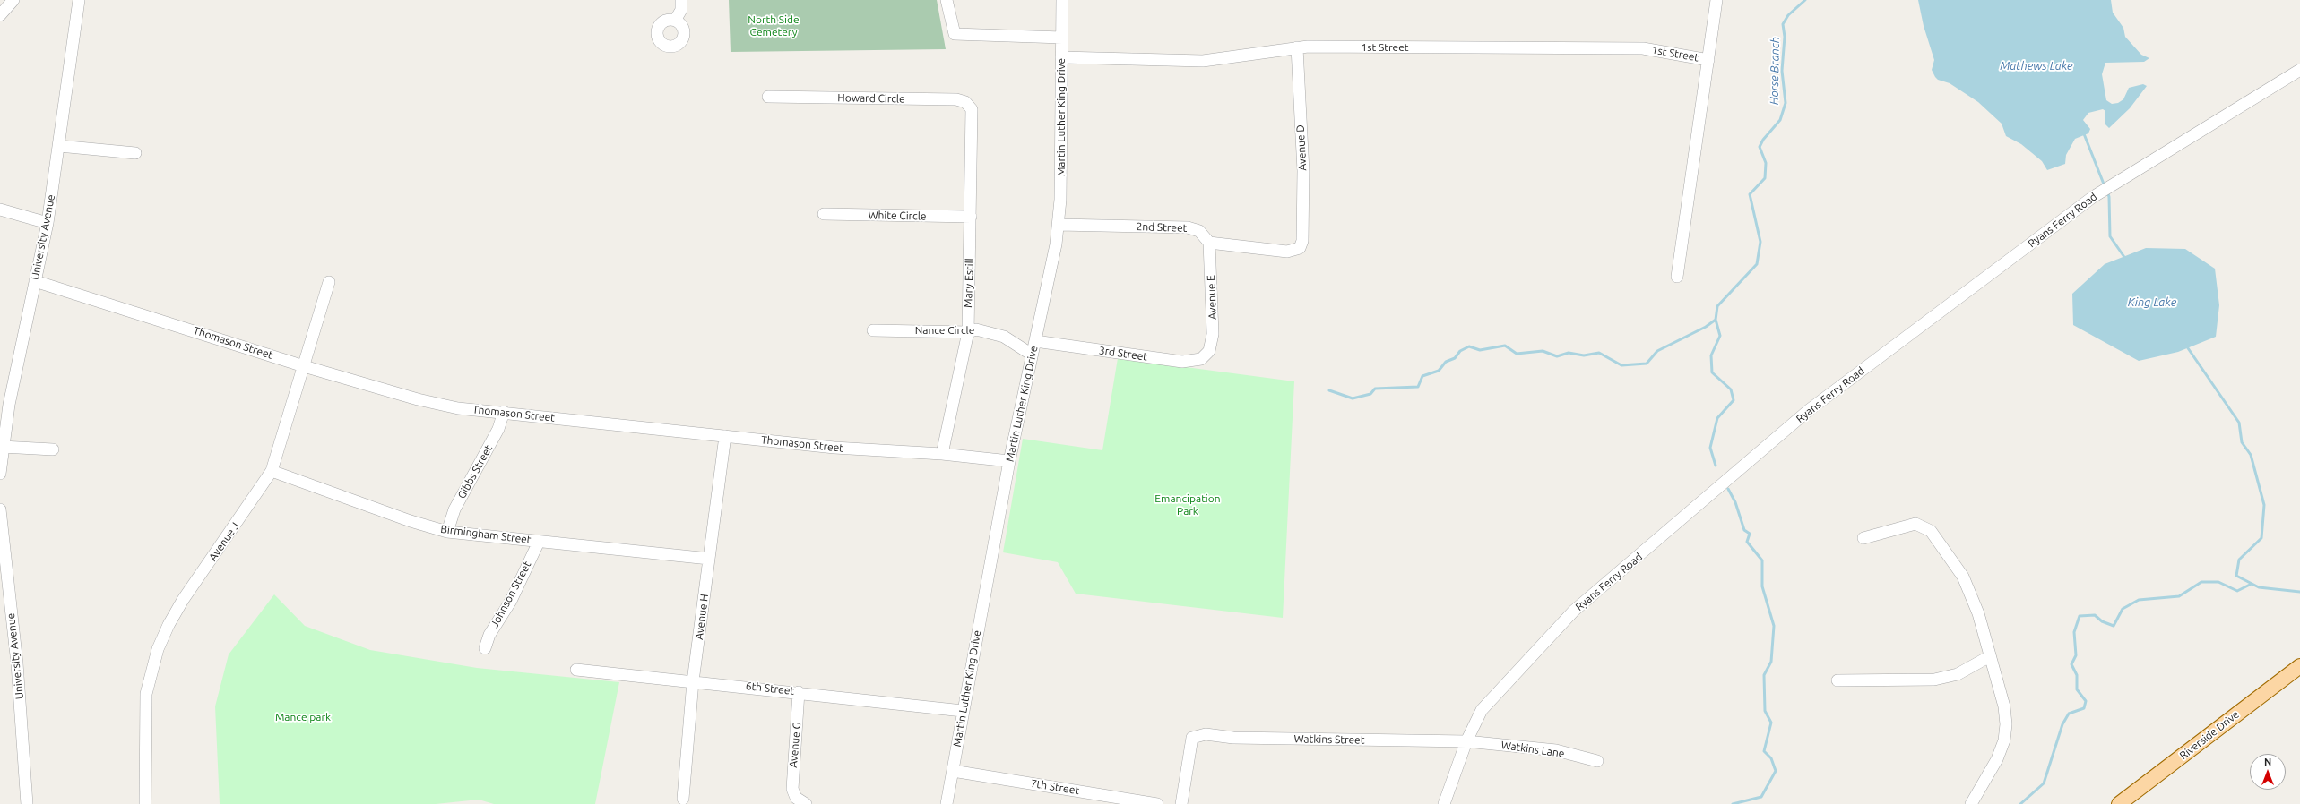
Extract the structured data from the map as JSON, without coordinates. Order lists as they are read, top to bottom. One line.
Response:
{"streets":{"main road":["Riverside Drive"],"street":["1st Street","Howard Circle","Martin Luther King Drive","Avenue D","White Circle","Ryans Ferry Road","2nd Street","University Avenue","Mary Estill","Avenue E","Nance Circle","Thomason Street","3rd Street","Gibbs Street","Birmingham Street","Avenue J","Johnson Street","Avenue H","6th Street","Watkins Street","Avenue G","Watkins Lane","7th Street"]},"crossings":[["1st Street","Martin Luther King Drive"],["1st Street","Avenue D"],["Howard Circle","Mary Estill"],["Martin Luther King Drive","2nd Street"],["Martin Luther King Drive","Nance Circle"],["Martin Luther King Drive","Thomason Street"],["Martin Luther King Drive","3rd Street"],["Martin Luther King Drive","6th Street"],["Martin Luther King Drive","7th Street"],["Avenue D","2nd Street"],["Avenue D","Avenue E"],["White Circle","Mary Estill"],["Ryans Ferry Road","Watkins Street"],["Ryans Ferry Road","Watkins Lane"],["2nd Street","Avenue E"],["University Avenue","Thomason Street"],["Mary Estill","Nance Circle"],["Mary Estill","Thomason Street"],["Avenue E","3rd Street"],["Thomason Street","Gibbs Street"],["Thomason Street","Avenue J"],["Thomason Street","Avenue H"],["Gibbs Street","Birmingham Street"],["Birmingham Street","Avenue J"],["Birmingham Street","Johnson Street"],["Birmingham Street","Avenue H"],["Avenue H","6th Street"],["6th Street","Avenue G"],["Watkins Street","Watkins Lane"]],"water":["Mathews Lake","Horse Branch","King Lake"],"parks":["North Side Cemetery","Emancipation Park","Mance park"],"north":"top"}
